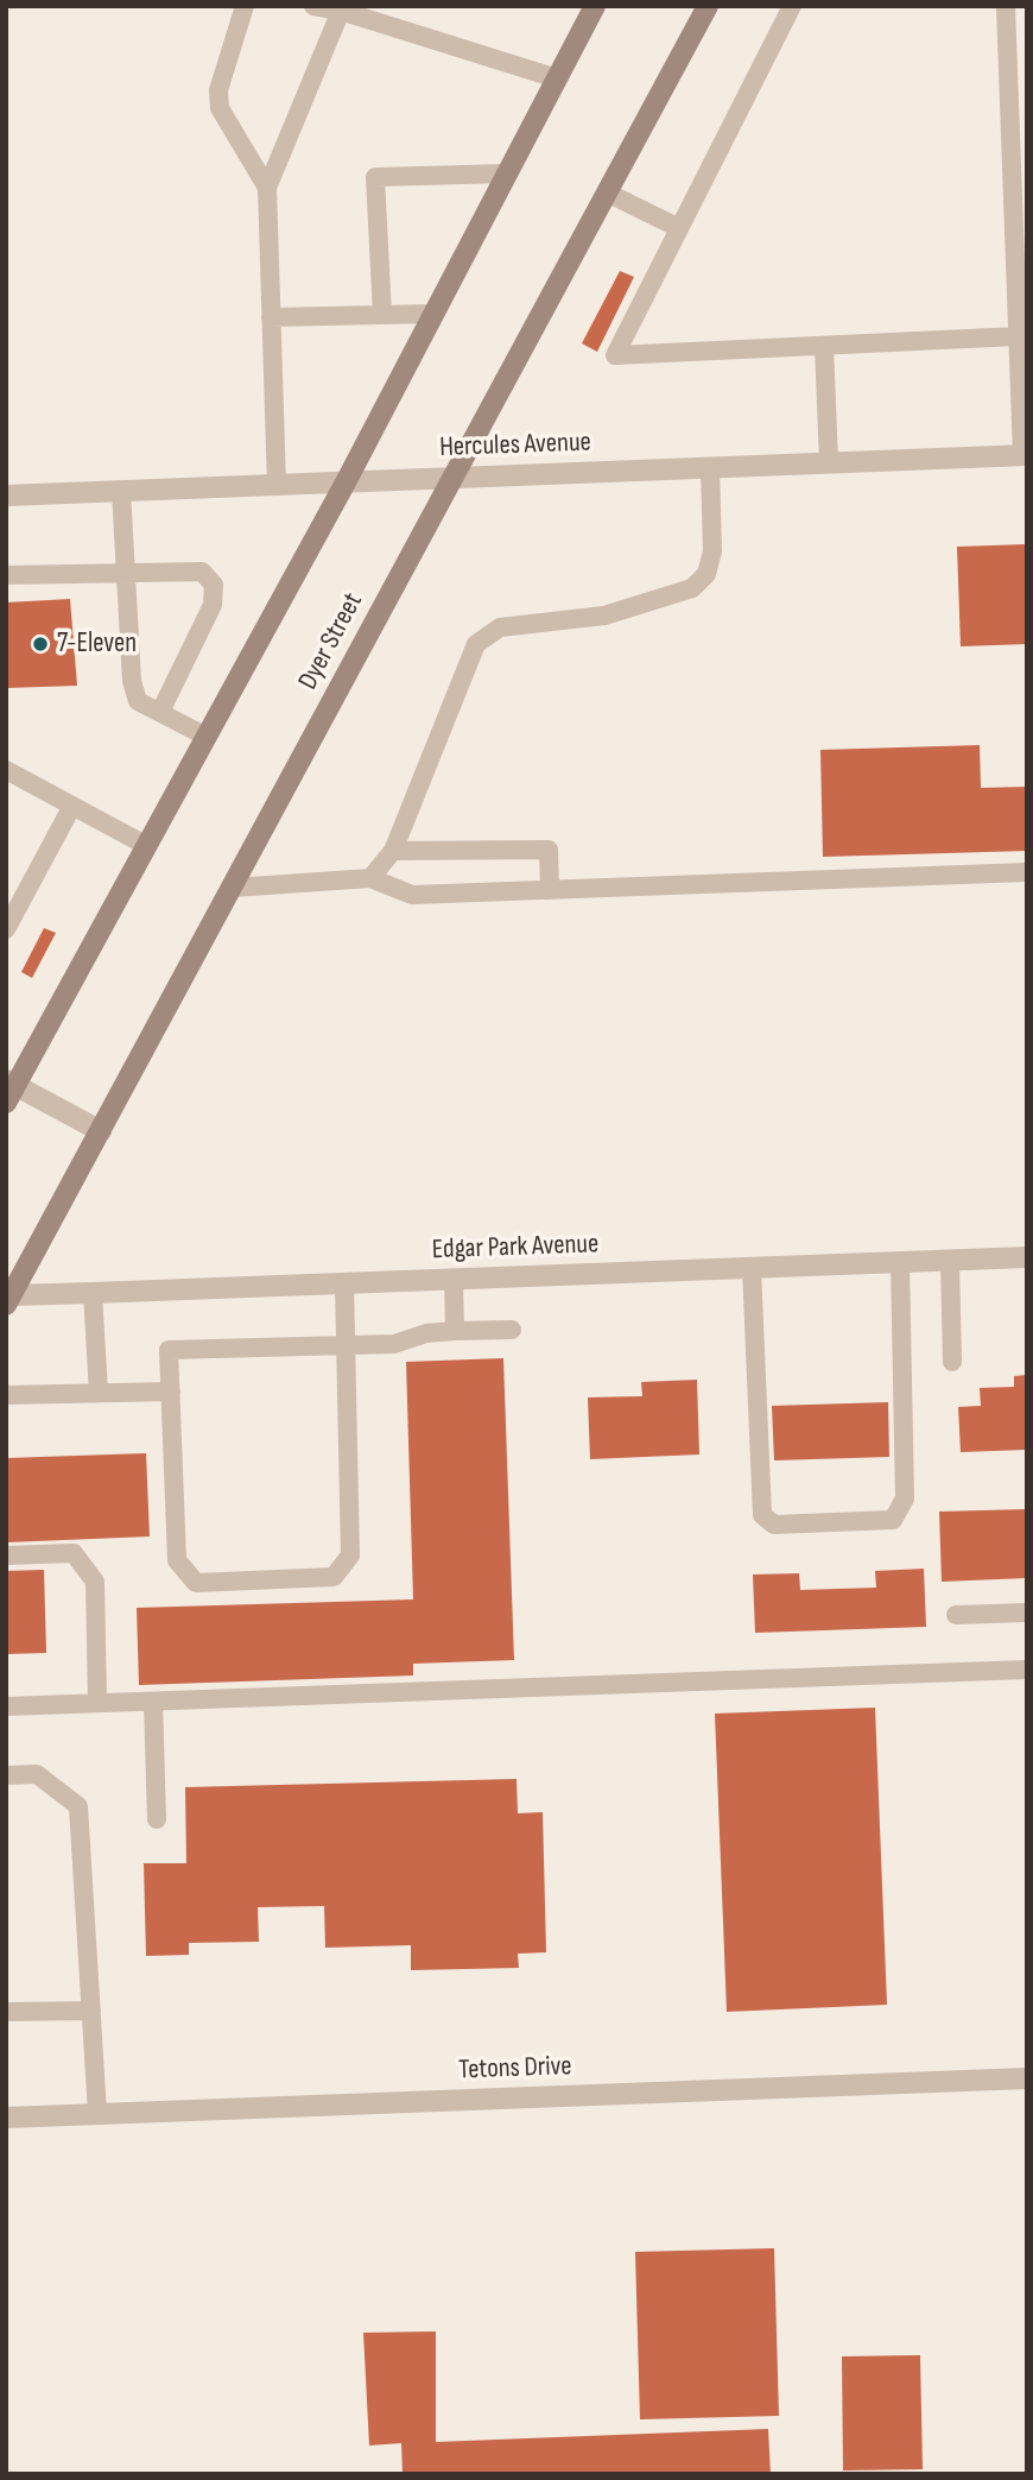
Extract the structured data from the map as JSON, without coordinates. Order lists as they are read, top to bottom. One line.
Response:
{"streets":{"main road":["Dyer Street"],"street":["Hercules Avenue","Edgar Park Avenue","Tetons Drive"]},"crossings":[["Hercules Avenue","Dyer Street"],["Dyer Street","Edgar Park Avenue"]],"places":["7-Eleven"]}
